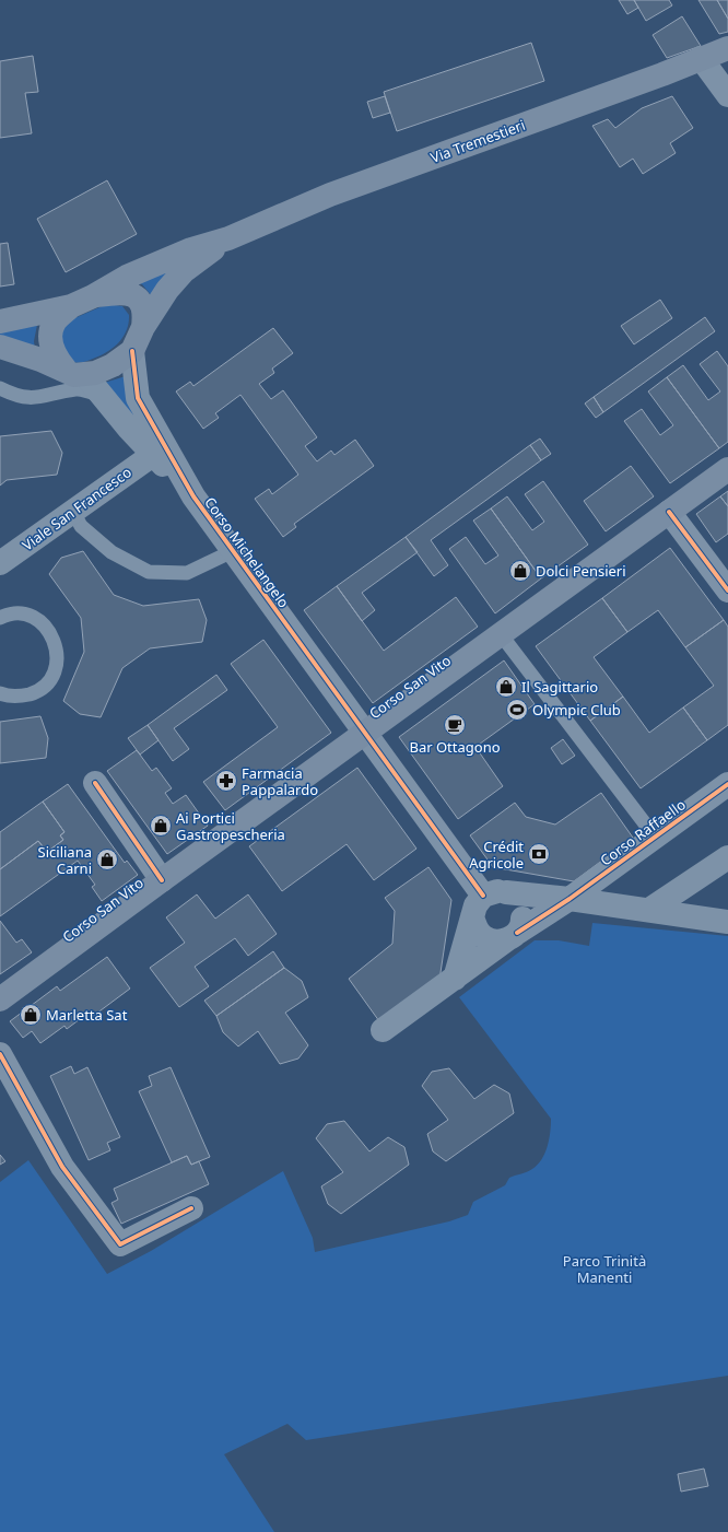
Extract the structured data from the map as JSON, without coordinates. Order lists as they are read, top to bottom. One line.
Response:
{"streets":{"main road":["Via Tremestieri","Corso San Vito"],"street":["Viale San Francesco","Corso Michelangelo","Corso Raffaello"]},"crossings":[["Viale San Francesco","Corso Michelangelo"],["Corso Michelangelo","Corso San Vito"],["Corso Michelangelo","Corso Raffaello"]],"parks":["Parco Trinità Manenti"],"places":{"shop":["Dolci Pensieri","Il Sagittario","Ai Portici Gastropescheria","Siciliana Carni","Marletta Sat"],"sports":["Olympic Club"],"cafe":["Bar Ottagono"],"pharmacy":["Farmacia Pappalardo"],"bank":["Crédit Agricole"]}}
